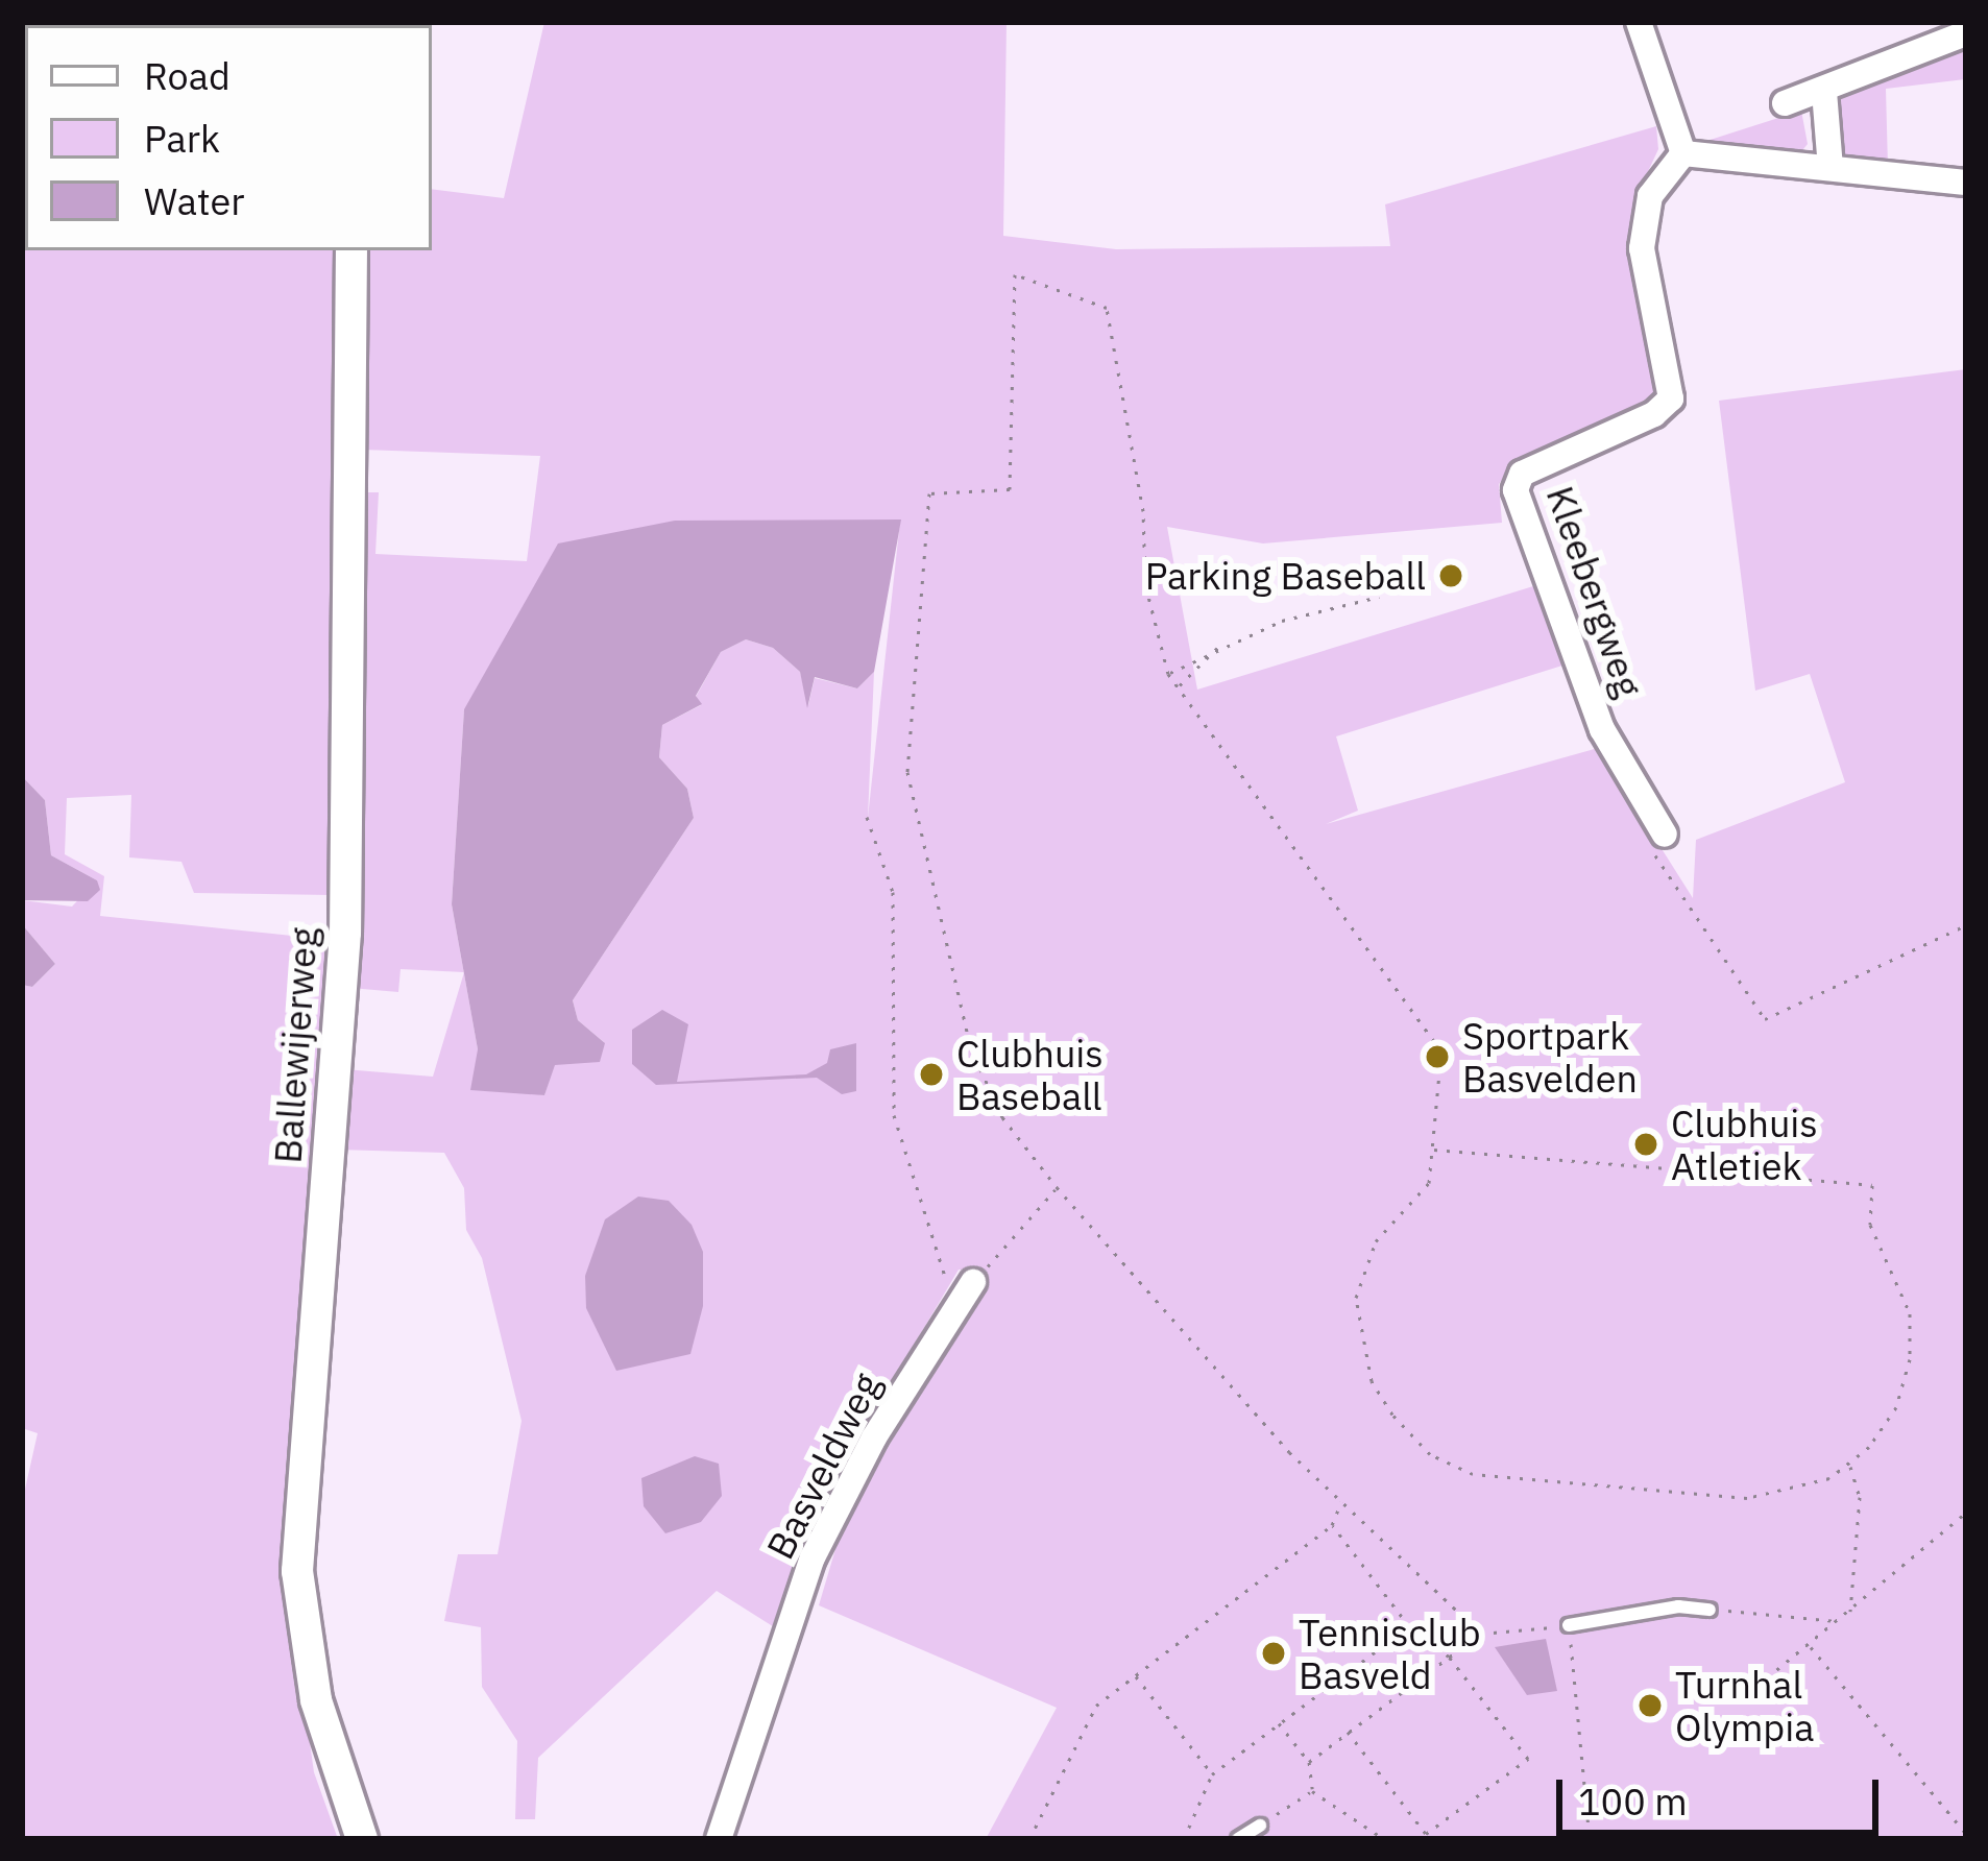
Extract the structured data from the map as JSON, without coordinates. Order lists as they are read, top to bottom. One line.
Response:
{"streets":{"street":["Kleebergweg","Ballewijerweg","Basveldweg"]},"places":["Parking Baseball","Sportpark Basvelden","Clubhuis Baseball","Clubhuis Atletiek","Tennisclub Basveld","Turnhal Olympia"],"legend":["Road","Park","Water"],"scale_bar":"100 m"}
